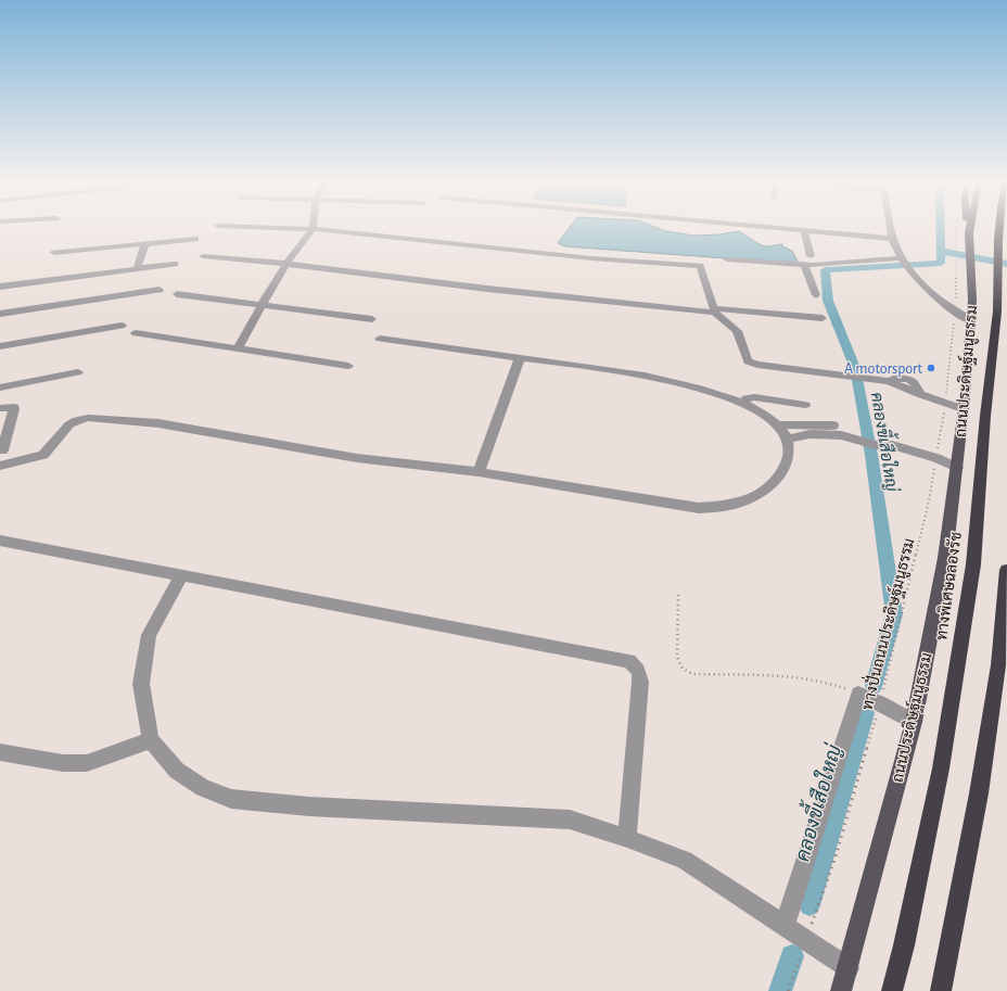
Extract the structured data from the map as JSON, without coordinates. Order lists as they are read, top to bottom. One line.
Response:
{"streets":{"highway":["ทางพิเศษฉลองรัช"],"main road":["ถนนประดิษฐ์มนูธรรม"],"path":["ทางปั่นถนนประดิษฐ์มนูธรรม"]},"crossings":[["ถนนประดิษฐ์มนูธรรม","ทางปั่นถนนประดิษฐ์มนูธรรม"]],"water":["คลองขี้เสือใหญ่"],"places":["A motorsport"]}
